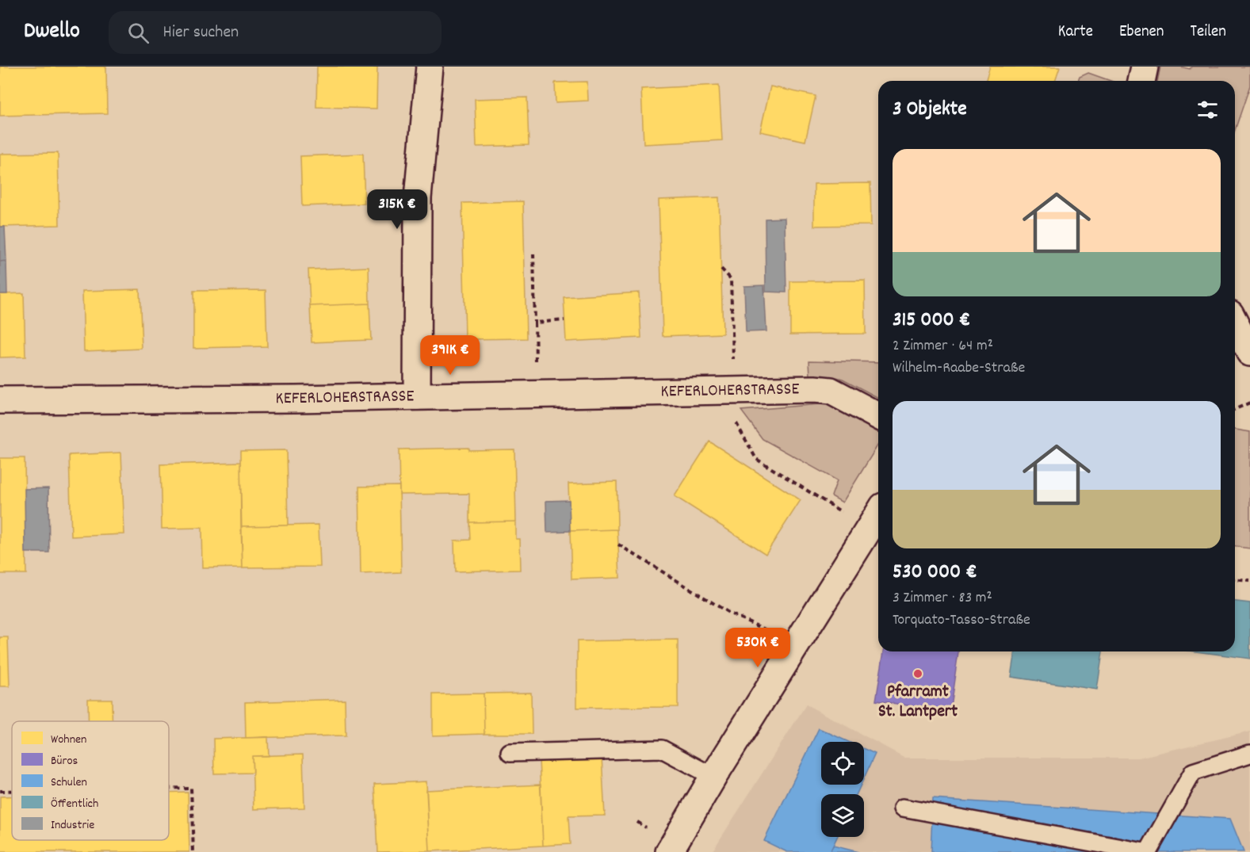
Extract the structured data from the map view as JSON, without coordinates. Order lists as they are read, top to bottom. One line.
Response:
{"streets":{"street":["KEFERLOHERSTRASSE"]},"places":["Pfarramt St. Lantpert"],"legend":["Wohnen","Büros","Schulen","Öffentlich","Industrie"],"page":{"header":"Dwello","search":"Hier suchen","nav":["Karte","Ebenen","Teilen"],"heading":"3 Objekte","list":[{"name":"315 000 €","note":"2 Zimmer · 64 m² · Wilhelm-Raabe-Straße"},{"name":"530 000 €","note":"3 Zimmer · 83 m² · Torquato-Tasso-Straße"}],"price":["315K €","391K €","530K €"]}}
